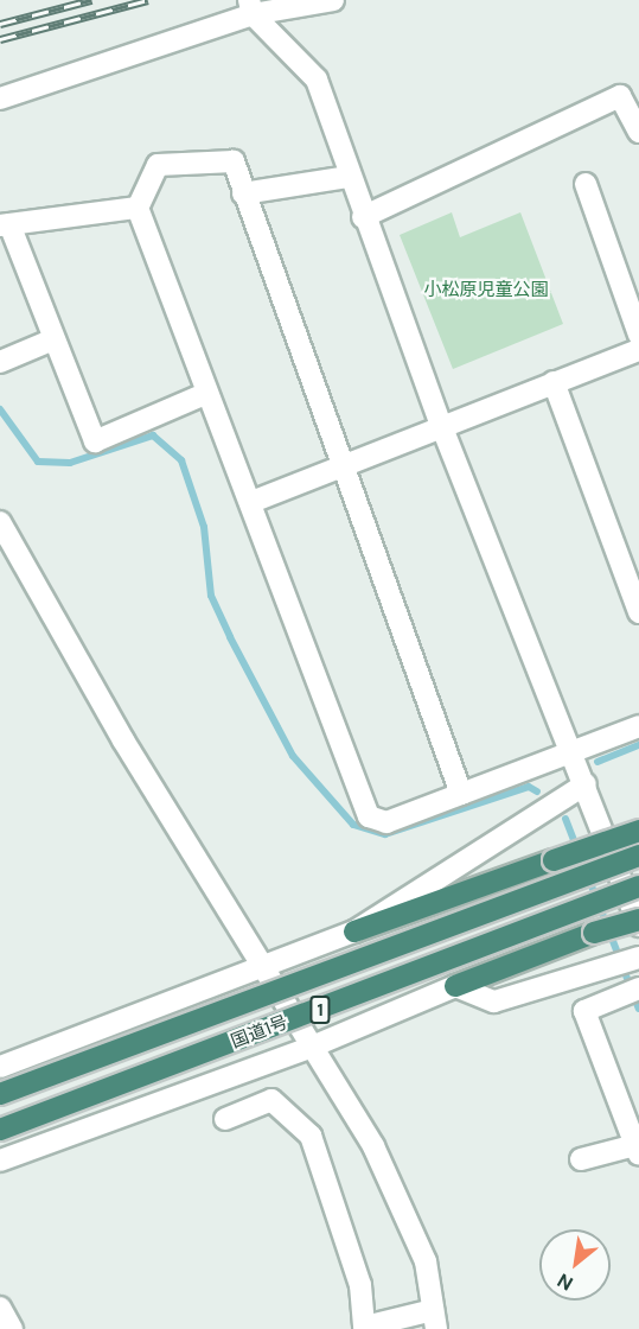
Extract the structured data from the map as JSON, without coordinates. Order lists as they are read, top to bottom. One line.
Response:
{"streets":{"highway":["1","国道1号"]},"parks":["小松原児童公園"],"north":"bottom left"}
